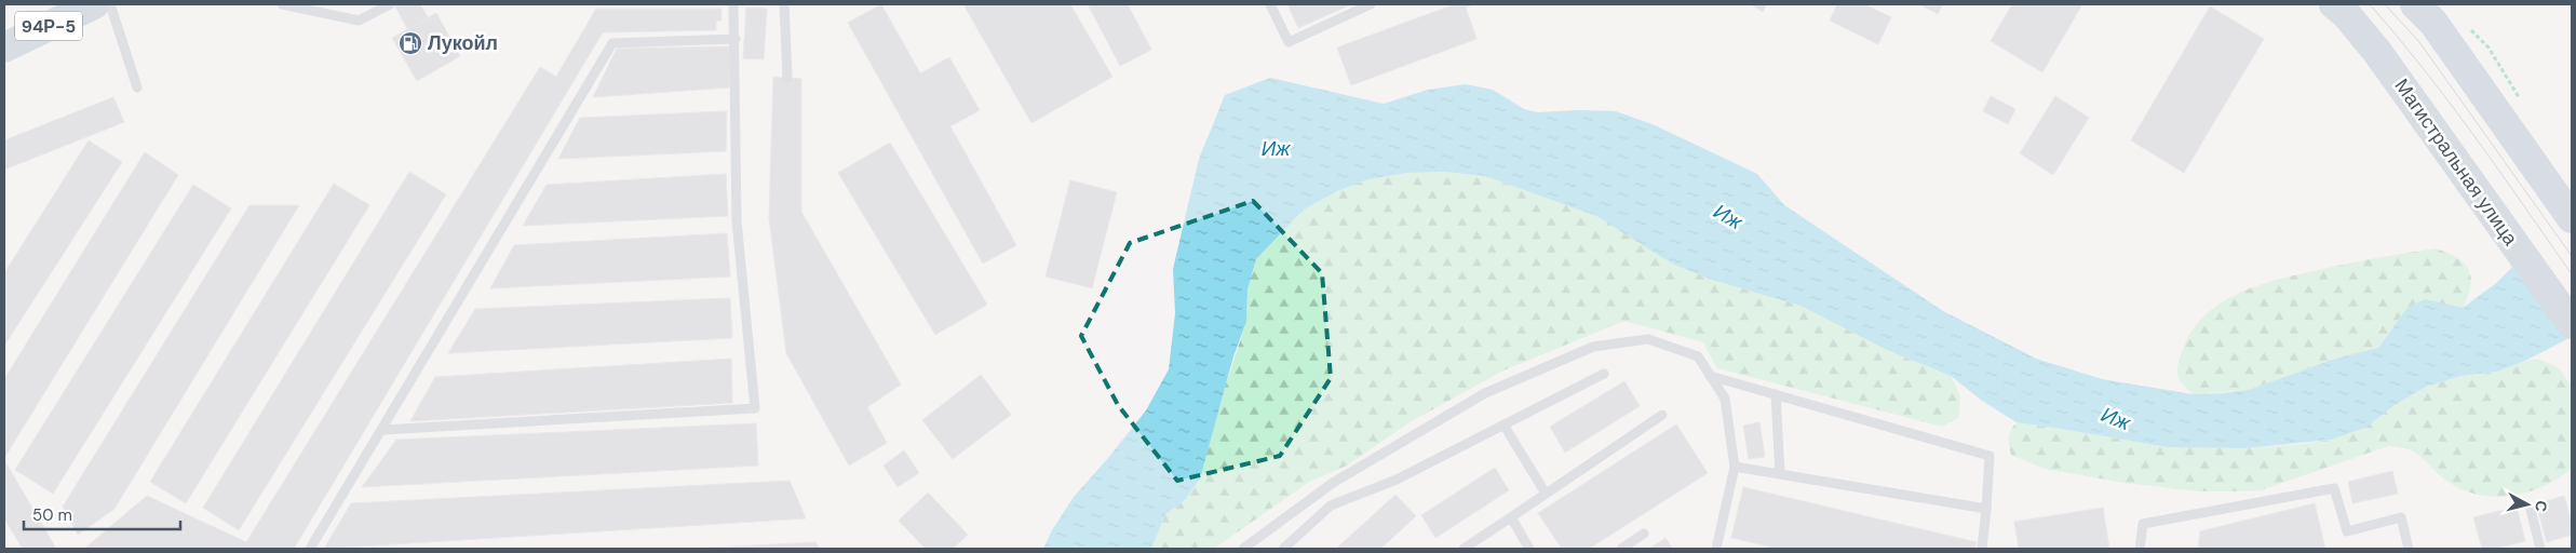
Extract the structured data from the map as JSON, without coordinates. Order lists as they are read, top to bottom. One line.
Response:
{"streets":{"main road":["94Р-5","Магистральная улица"]},"water":["Иж"],"places":{"fuel station":["Лукойл"]},"scale_bar":"50 m","north":"right"}
